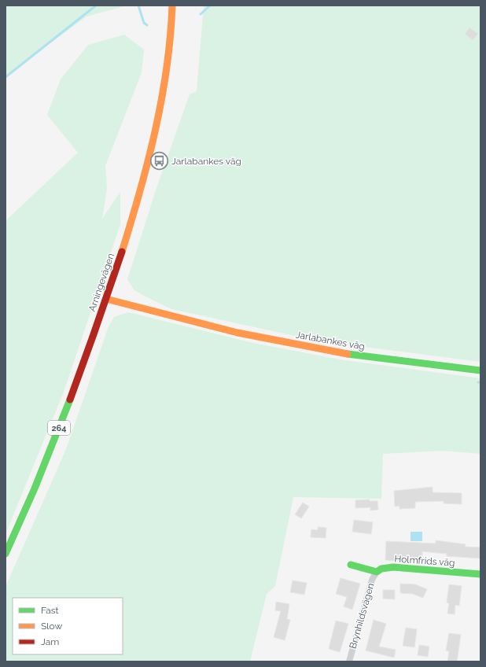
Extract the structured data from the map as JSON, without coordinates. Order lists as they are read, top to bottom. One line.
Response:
{"streets":{"main road":["Arningevägen","Jarlabankes väg","264","Holmfrids väg"],"street":["Brynhildsvägen"]},"crossings":[["Arningevägen","Jarlabankes väg"],["Holmfrids väg","Brynhildsvägen"]],"places":{"bus stop":["Jarlabankes väg"]},"legend":["Fast","Slow","Jam"]}
